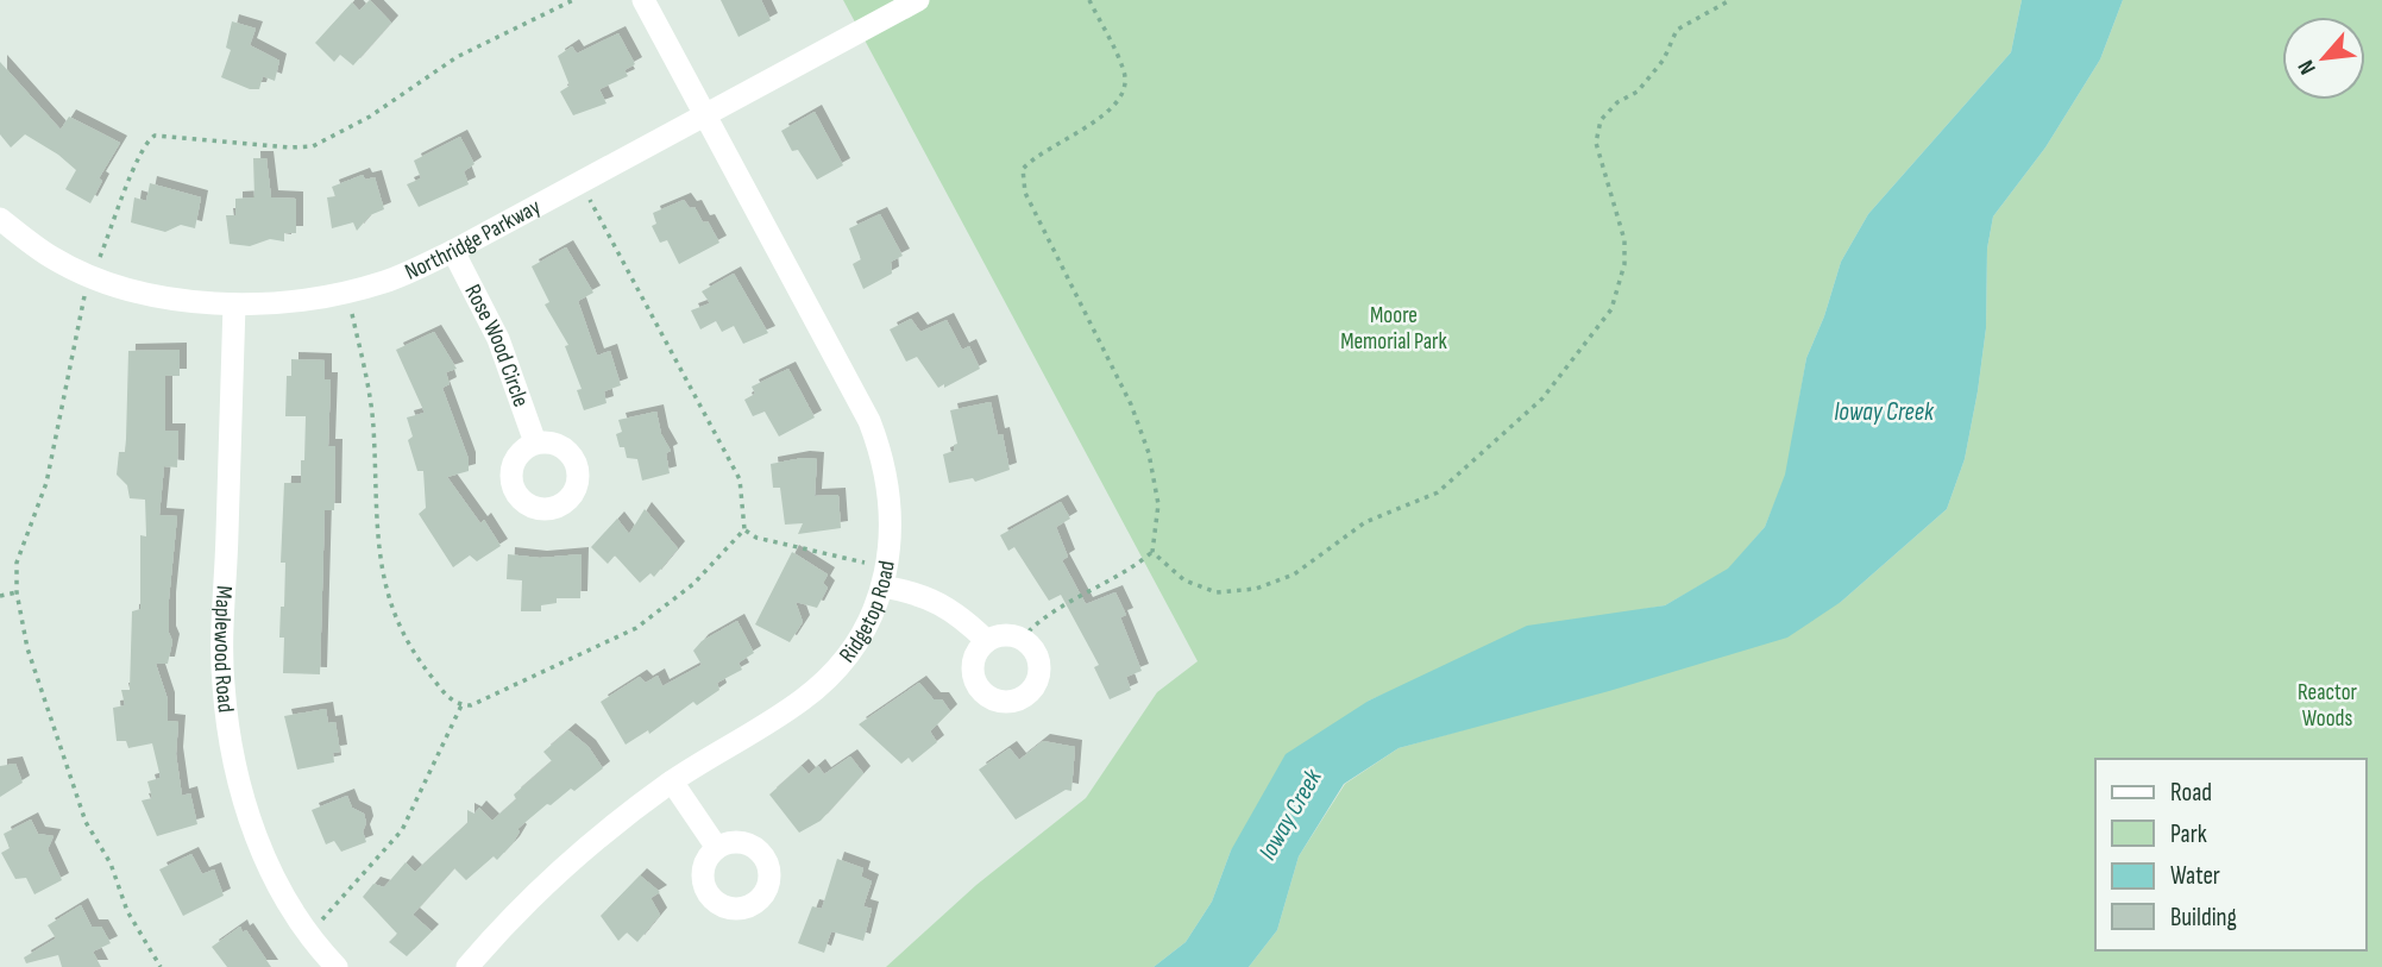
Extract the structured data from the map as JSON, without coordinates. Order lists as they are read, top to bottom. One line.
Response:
{"streets":{"street":["Northridge Parkway","Rose Wood Circle","Ridgetop Road","Maplewood Road"]},"crossings":[["Northridge Parkway","Rose Wood Circle"],["Northridge Parkway","Ridgetop Road"],["Northridge Parkway","Maplewood Road"]],"water":["Ioway Creek"],"parks":["Moore Memorial Park","Reactor Woods"],"legend":["Road","Park","Water","Building"],"north":"bottom left"}
